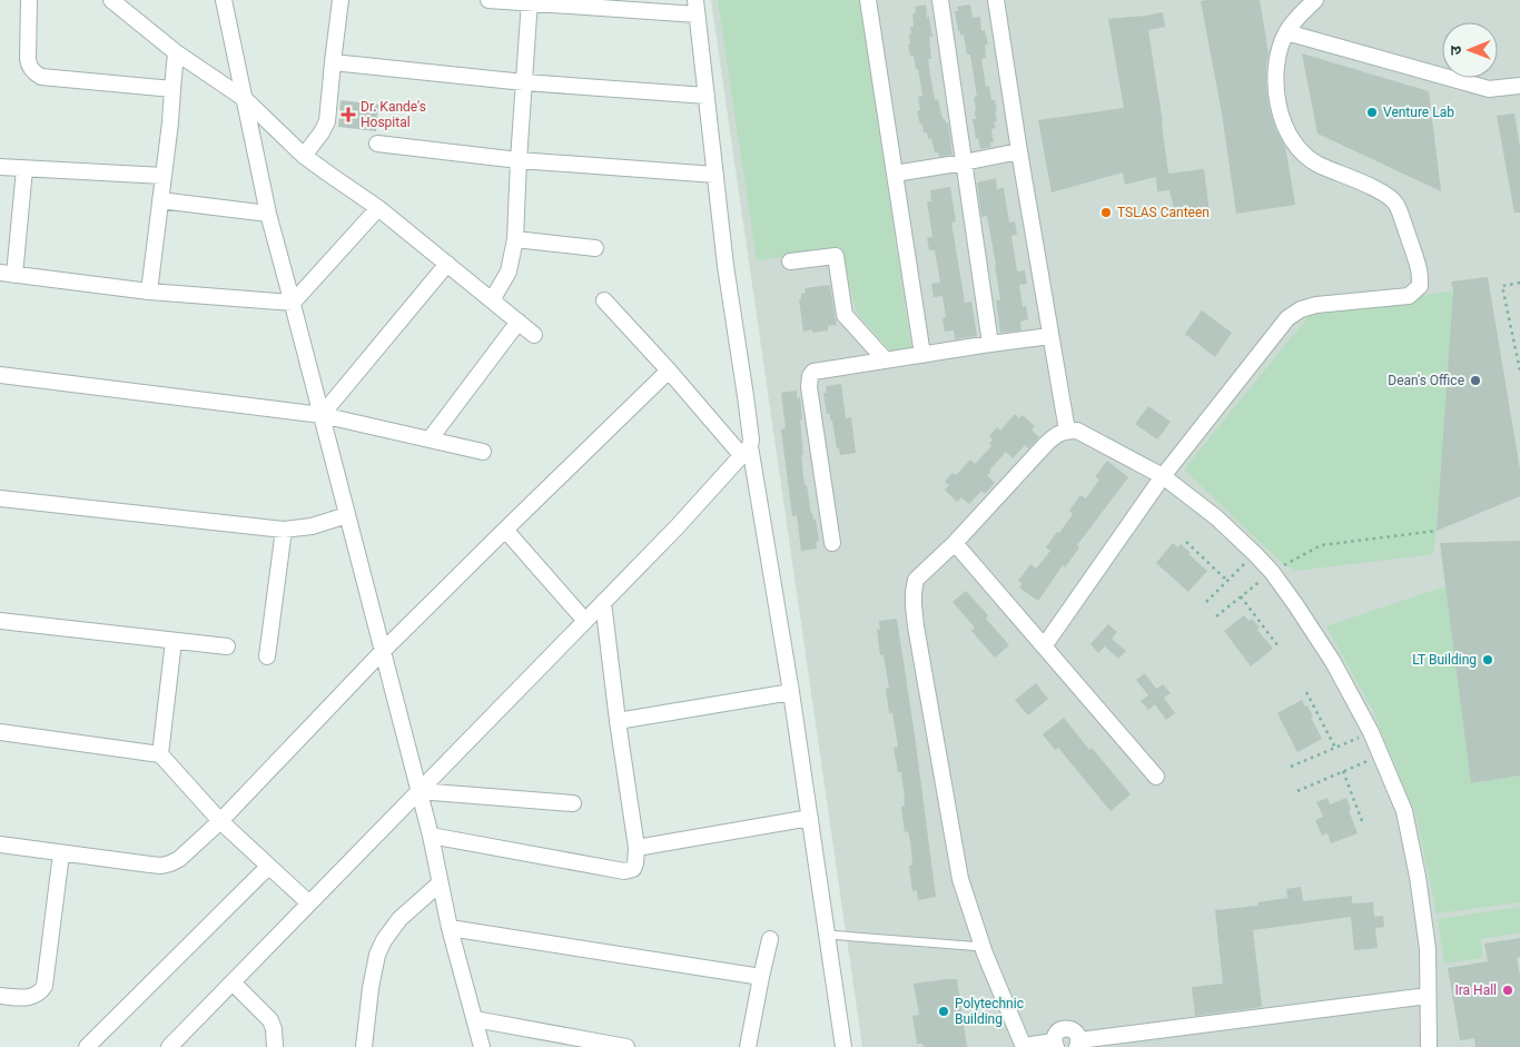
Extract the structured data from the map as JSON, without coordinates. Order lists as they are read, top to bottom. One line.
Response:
{"places":{"other":["Venture Lab","TSLAS Canteen","Dean's Office","LT Building","Ira Hall","Polytechnic Building"],"health":["Dr. Kande's Hospital"]},"north":"left"}
